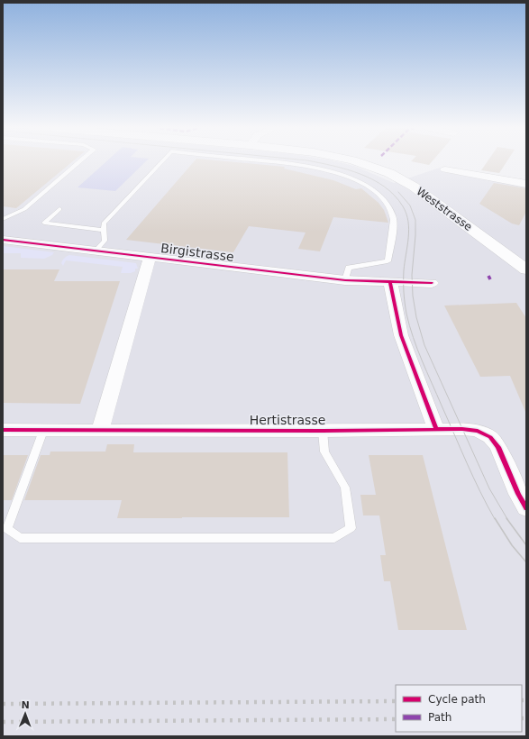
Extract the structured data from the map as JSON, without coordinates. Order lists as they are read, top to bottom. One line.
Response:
{"streets":{"main road":["Weststrasse"],"street":["Birgistrasse","Hertistrasse"]},"crossings":[["Birgistrasse","Hertistrasse"]],"legend":["Cycle path","Path"],"north":"top"}
